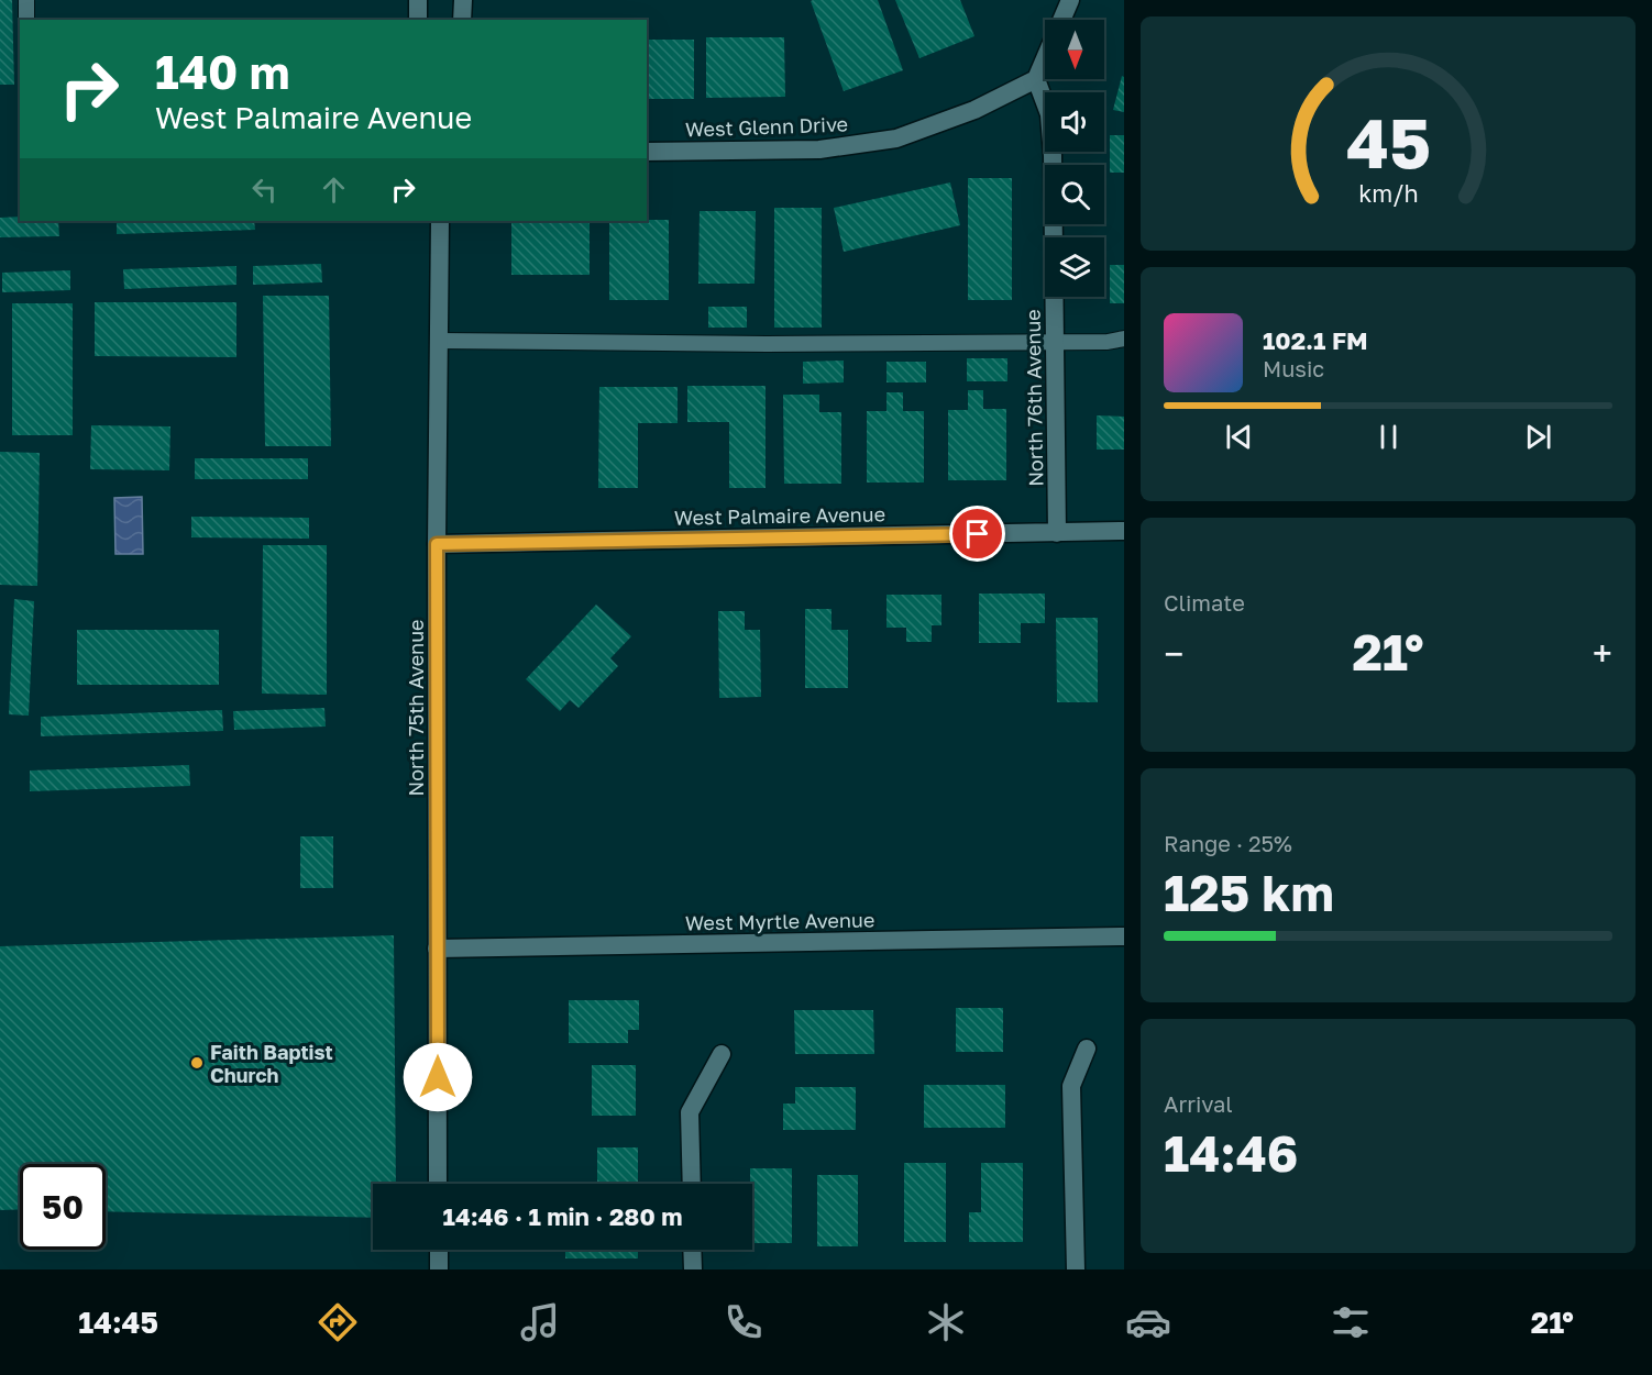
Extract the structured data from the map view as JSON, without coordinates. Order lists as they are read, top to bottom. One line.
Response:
{"streets":{"street":["West Glenn Drive","North 76th Avenue","West Palmaire Avenue","North 75th Avenue","West Myrtle Avenue"]},"crossings":[["West Glenn Drive","North 76th Avenue"],["North 76th Avenue","West Palmaire Avenue"],["West Palmaire Avenue","North 75th Avenue"],["North 75th Avenue","West Myrtle Avenue"]],"places":["Faith Baptist Church"],"north":"bottom","page":{"turn":["140 m","West Palmaire Avenue"],"song":["102.1 FM","Music"],"tile":["Climate",["Range · 25%","125 km"],["Arrival","14:46"]],"heat":["−","21°","+"],"limit":"50","trip":"14:46 · 1 min · 280 m","tabs":["14:45","21°"],"gauge":["45","km/h"]}}
